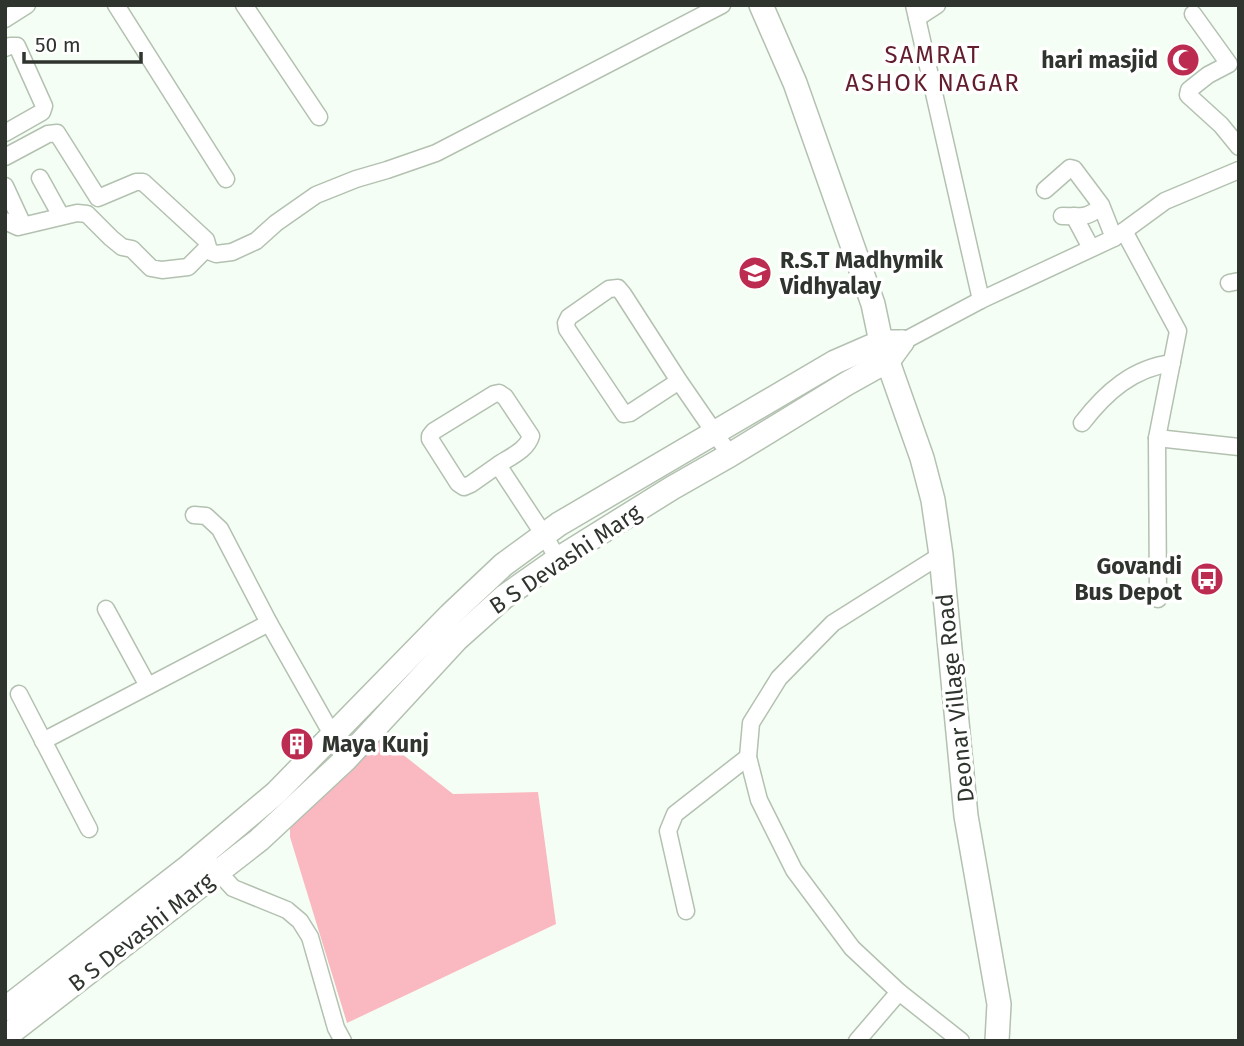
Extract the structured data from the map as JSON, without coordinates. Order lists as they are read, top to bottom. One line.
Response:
{"streets":{"main road":["B S Devashi Marg","Deonar Village Road"]},"crossings":[["B S Devashi Marg","Deonar Village Road"]],"districts":["SAMRAT ASHOK NAGAR"],"places":{"mosque":["hari masjid"],"school or university":["R.S.T Madhymik Vidhyalay"],"bus stop":["Govandi Bus Depot"],"building":["Maya Kunj"]},"scale_bar":"50 m"}
